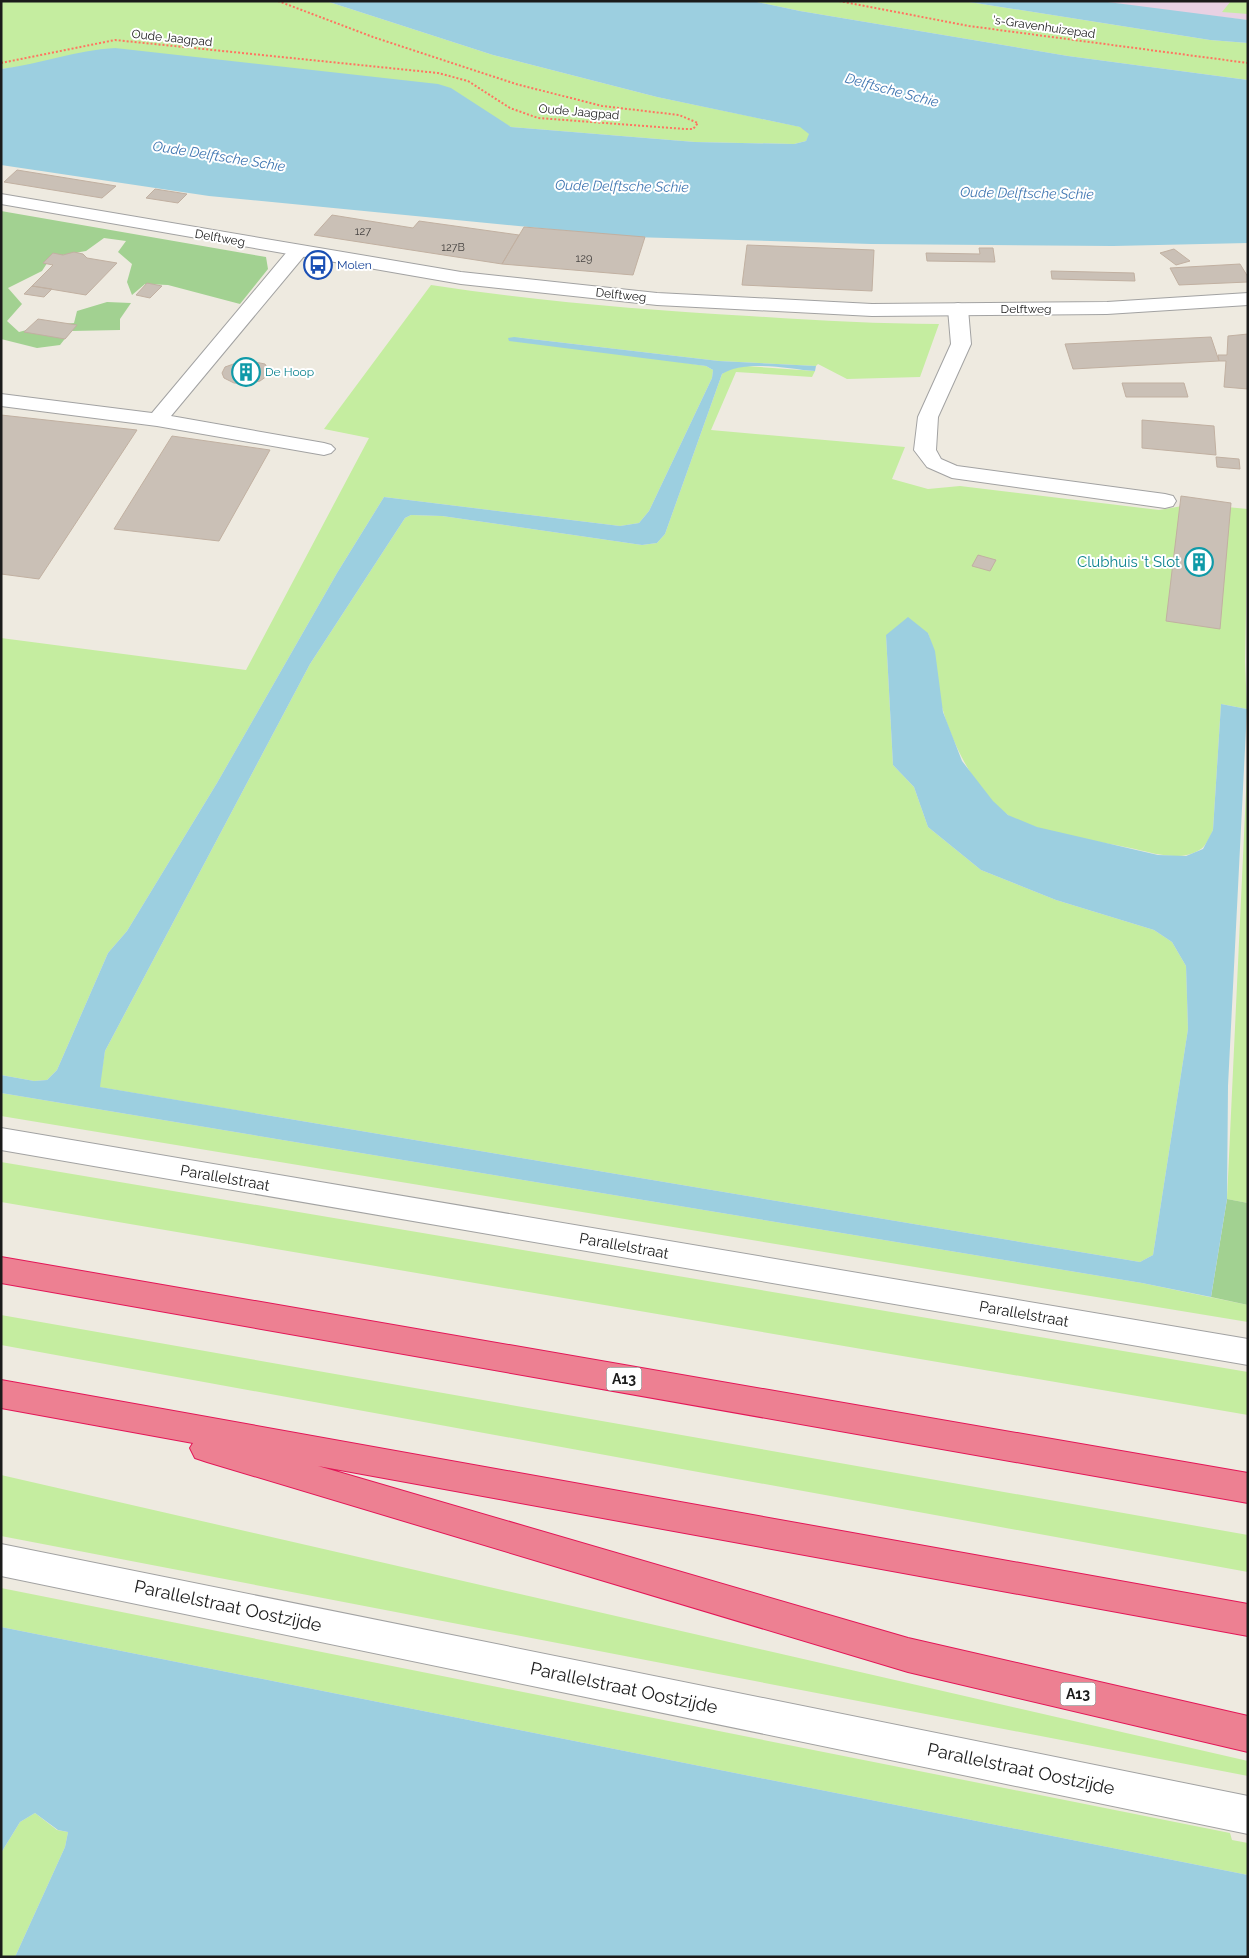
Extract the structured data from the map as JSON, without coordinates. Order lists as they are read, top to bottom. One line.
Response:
{"streets":{"highway":["A13"],"street":["Delftweg","Parallelstraat","Parallelstraat Oostzijde"],"path":["'s-Gravenhuizepad","Oude Jaagpad"]},"water":["Delftsche Schie","Oude Delftsche Schie"],"places":{"bus stop":["Molen"],"building":["De Hoop","Clubhuis 't Slot"]},"house_numbers":["127","127B","129"]}
